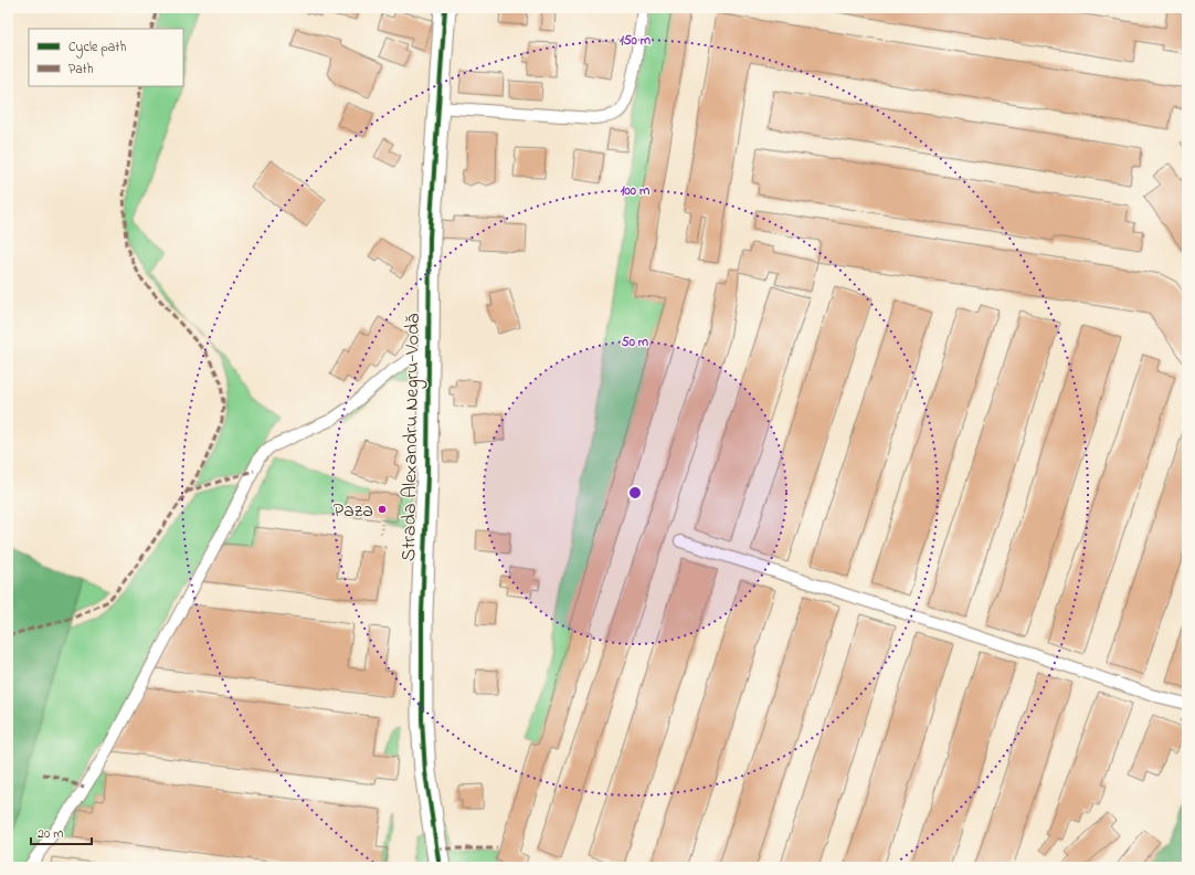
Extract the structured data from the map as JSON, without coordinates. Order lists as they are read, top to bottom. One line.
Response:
{"streets":{"street":["Strada Alexandru Negru-Vodă"]},"places":["Paza"],"legend":["Cycle path","Path"],"scale_bar":"20 m","rings":["150 m","100 m","50 m"]}
